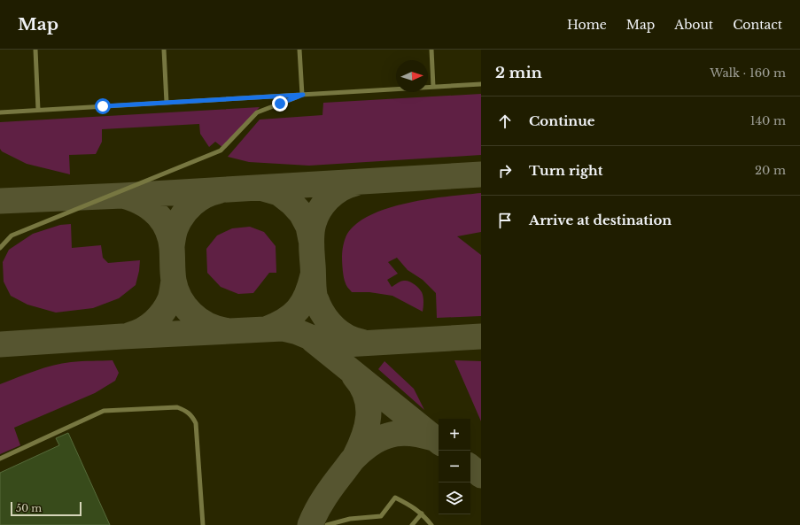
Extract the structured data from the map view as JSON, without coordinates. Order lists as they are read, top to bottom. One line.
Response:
{"scale_bar":"50 m","north":"right","page":{"header":"Map","nav":["Home","Map","About","Contact"],"heading":["2 min","Walk · 160 m"],"list":[["Continue","140 m"],["Turn right","20 m"],"Arrive at destination"],"map_buttons":["+","−"],"scale":"50 m"}}
